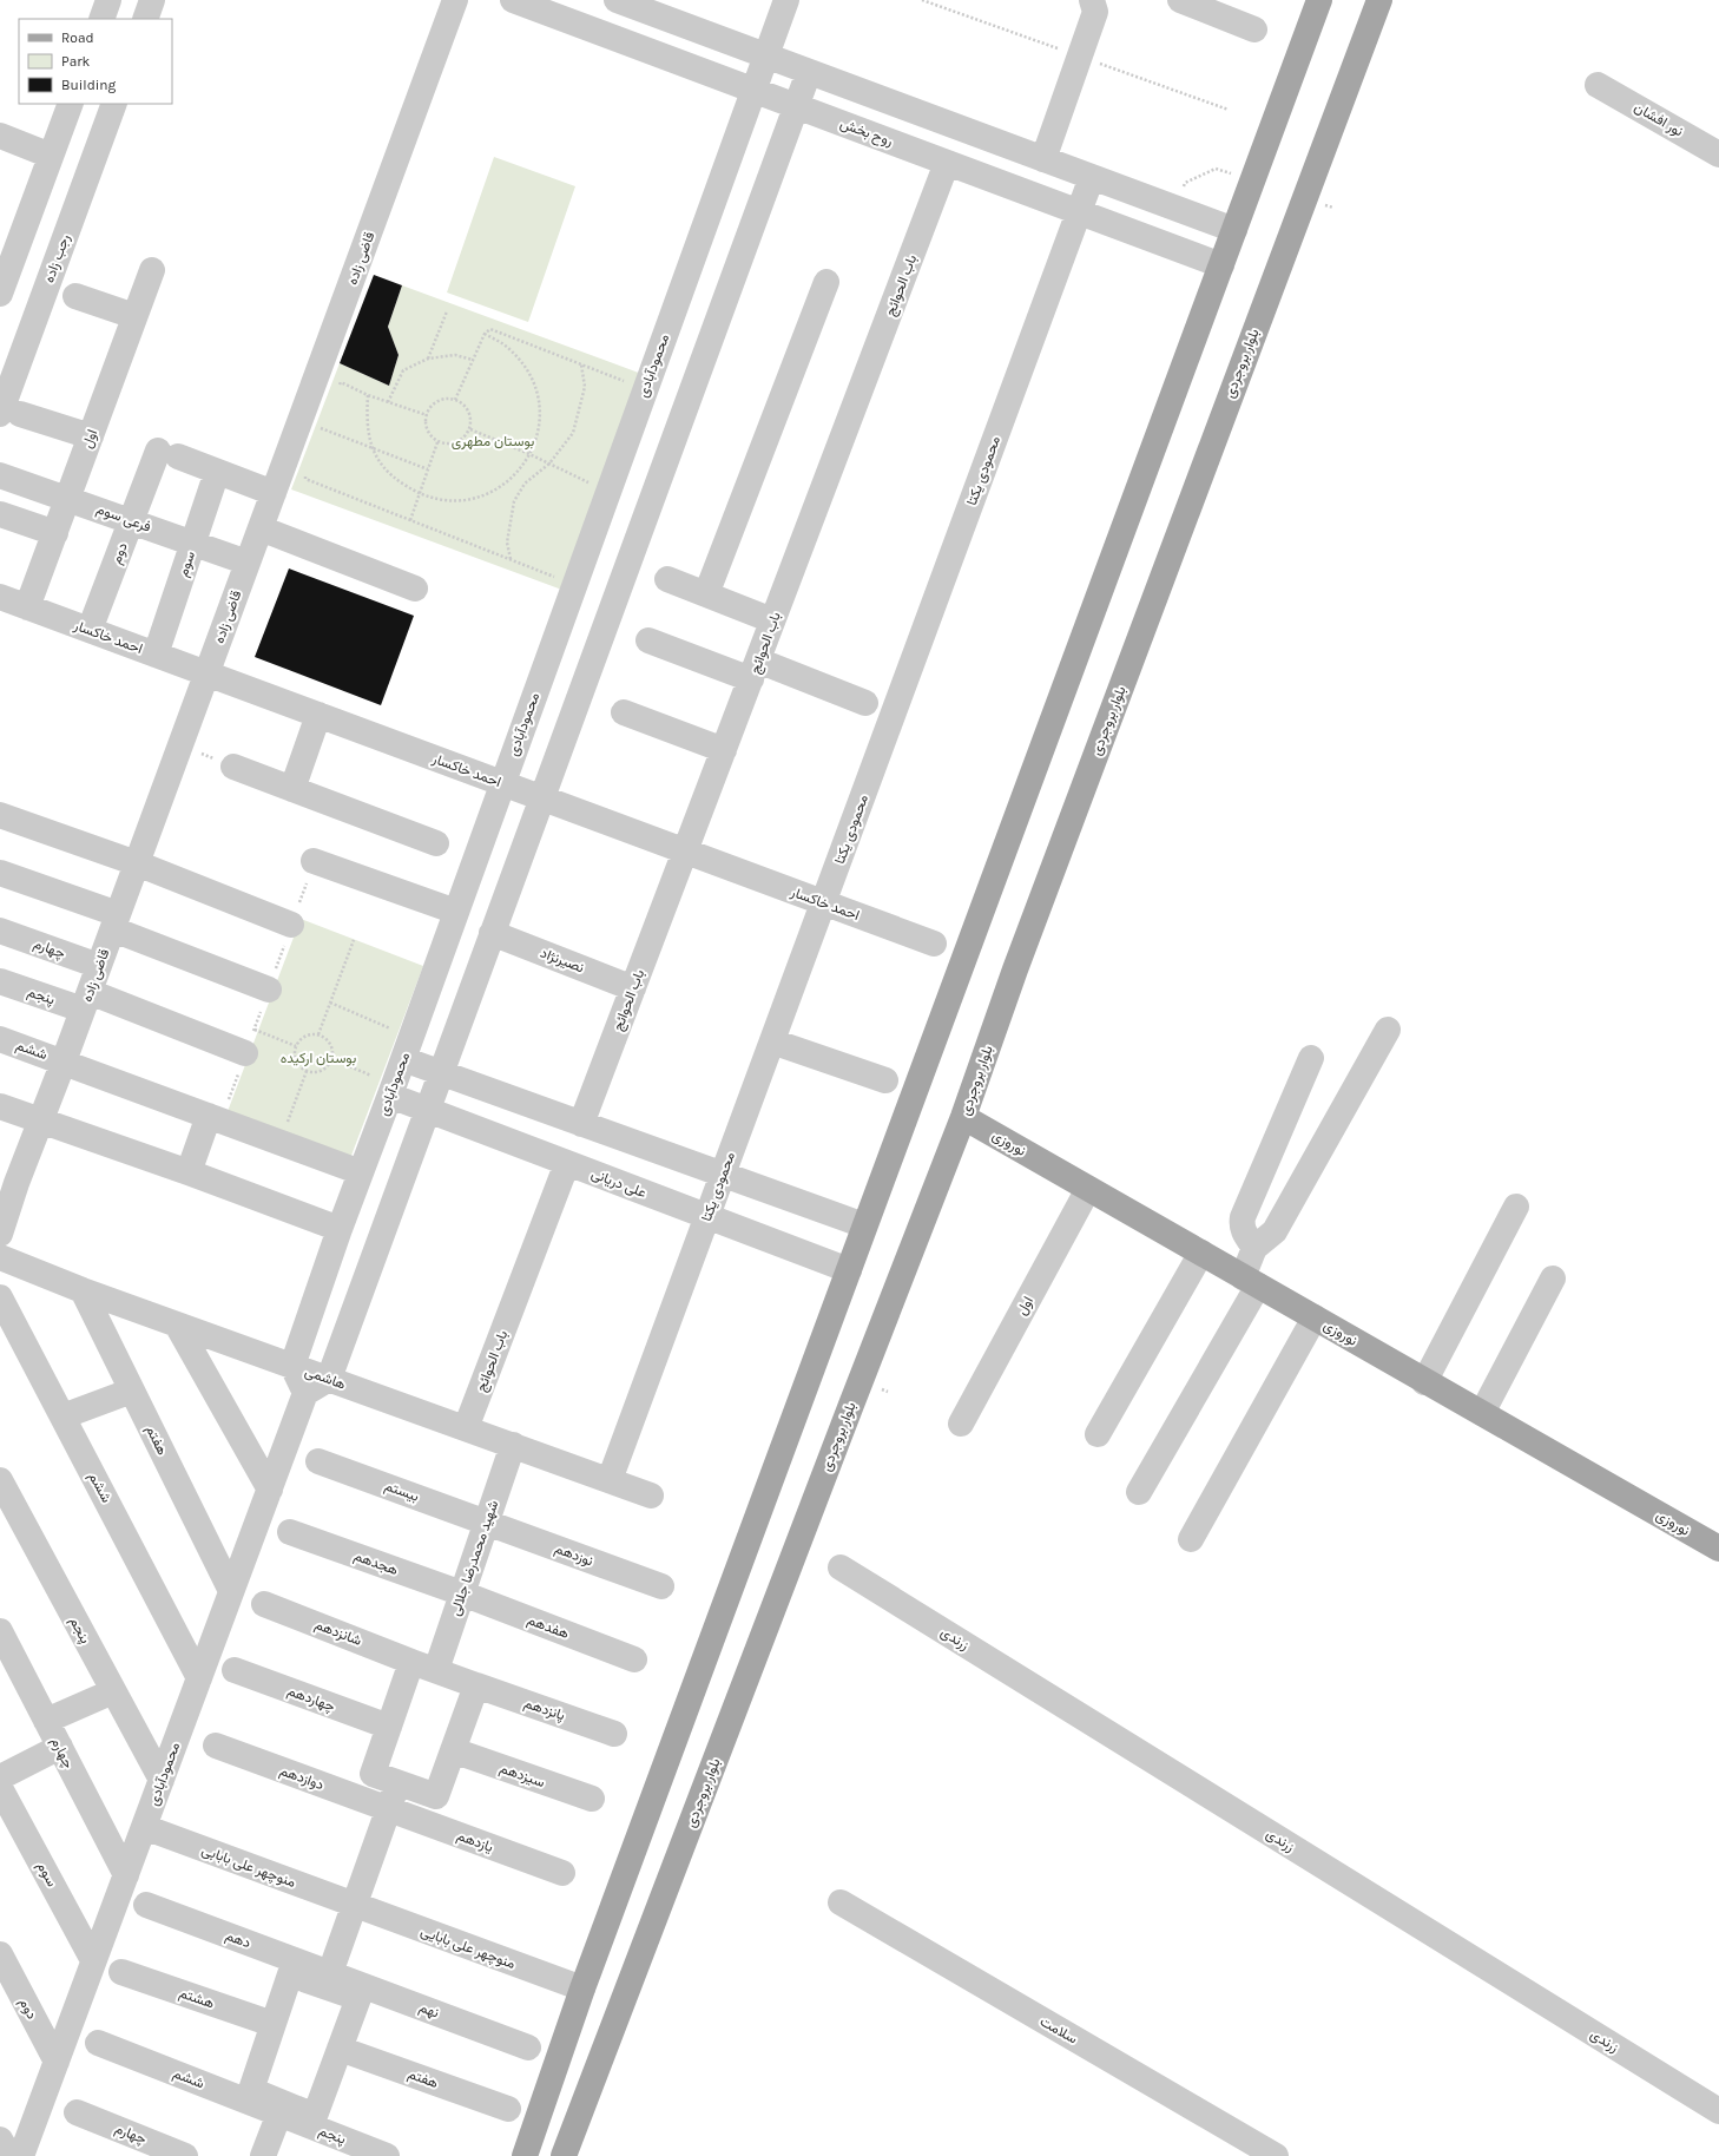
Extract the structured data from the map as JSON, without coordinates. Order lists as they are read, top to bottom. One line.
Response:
{"streets":{"main road":["بلوار بروجردی","نوروزی"],"street":["نور افشان","روح بخش","رجب زاده","قاضی زاده","باب الحوائج","محمودآبادی","اول","محمودی یکتا","فرعی سوم","دوم","سوم","احمد خاکسار","چهارم","نصیرنژاد","پنجم","ششم","علی دریانی","هاشمی","هفتم","بیستم","نوزدهم","شهید محمدرضا جلالی","هجدهم","هفدهم","شانزدهم","زرندی","چهاردهم","پانزدهم","سیزدهم","دوازدهم","یازدهم","منوچهر علی بابابی","دهم","منوچهر علی بابایی","هشتم","نهم","سلامت"]},"crossings":[["روح بخش","باب الحوائج"],["روح بخش","محمودآبادی"],["روح بخش","محمودی یکتا"],["قاضی زاده","فرعی سوم"],["قاضی زاده","احمد خاکسار"],["قاضی زاده","چهارم"],["قاضی زاده","پنجم"],["قاضی زاده","ششم"],["باب الحوائج","احمد خاکسار"],["باب الحوائج","نصیرنژاد"],["باب الحوائج","علی دریانی"],["باب الحوائج","هاشمی"],["بلوار بروجردی","نوروزی"],["محمودآبادی","دوم"],["محمودآبادی","سوم"],["محمودآبادی","احمد خاکسار"],["محمودآبادی","چهارم"],["محمودآبادی","پنجم"],["محمودآبادی","ششم"],["محمودآبادی","علی دریانی"],["محمودآبادی","هاشمی"],["محمودآبادی","هفتم"],["محمودآبادی","منوچهر علی بابابی"],["اول","فرعی سوم"],["اول","احمد خاکسار"],["اول","نوروزی"],["محمودی یکتا","احمد خاکسار"],["محمودی یکتا","علی دریانی"],["محمودی یکتا","هاشمی"],["فرعی سوم","دوم"],["فرعی سوم","سوم"],["دوم","سوم"],["دوم","احمد خاکسار"],["سوم","احمد خاکسار"],["پنجم","ششم"],["هاشمی","هفتم"],["هاشمی","شهید محمدرضا جلالی"],["بیستم","نوزدهم"],["بیستم","شهید محمدرضا جلالی"],["نوزدهم","شهید محمدرضا جلالی"],["شهید محمدرضا جلالی","هجدهم"],["شهید محمدرضا جلالی","هفدهم"],["هجدهم","هفدهم"],["دوازدهم","یازدهم"],["منوچهر علی بابابی","منوچهر علی بابایی"],["دهم","نهم"]],"parks":["بوستان مطهری","بوستان ارکیده"],"legend":["Road","Park","Building"]}
